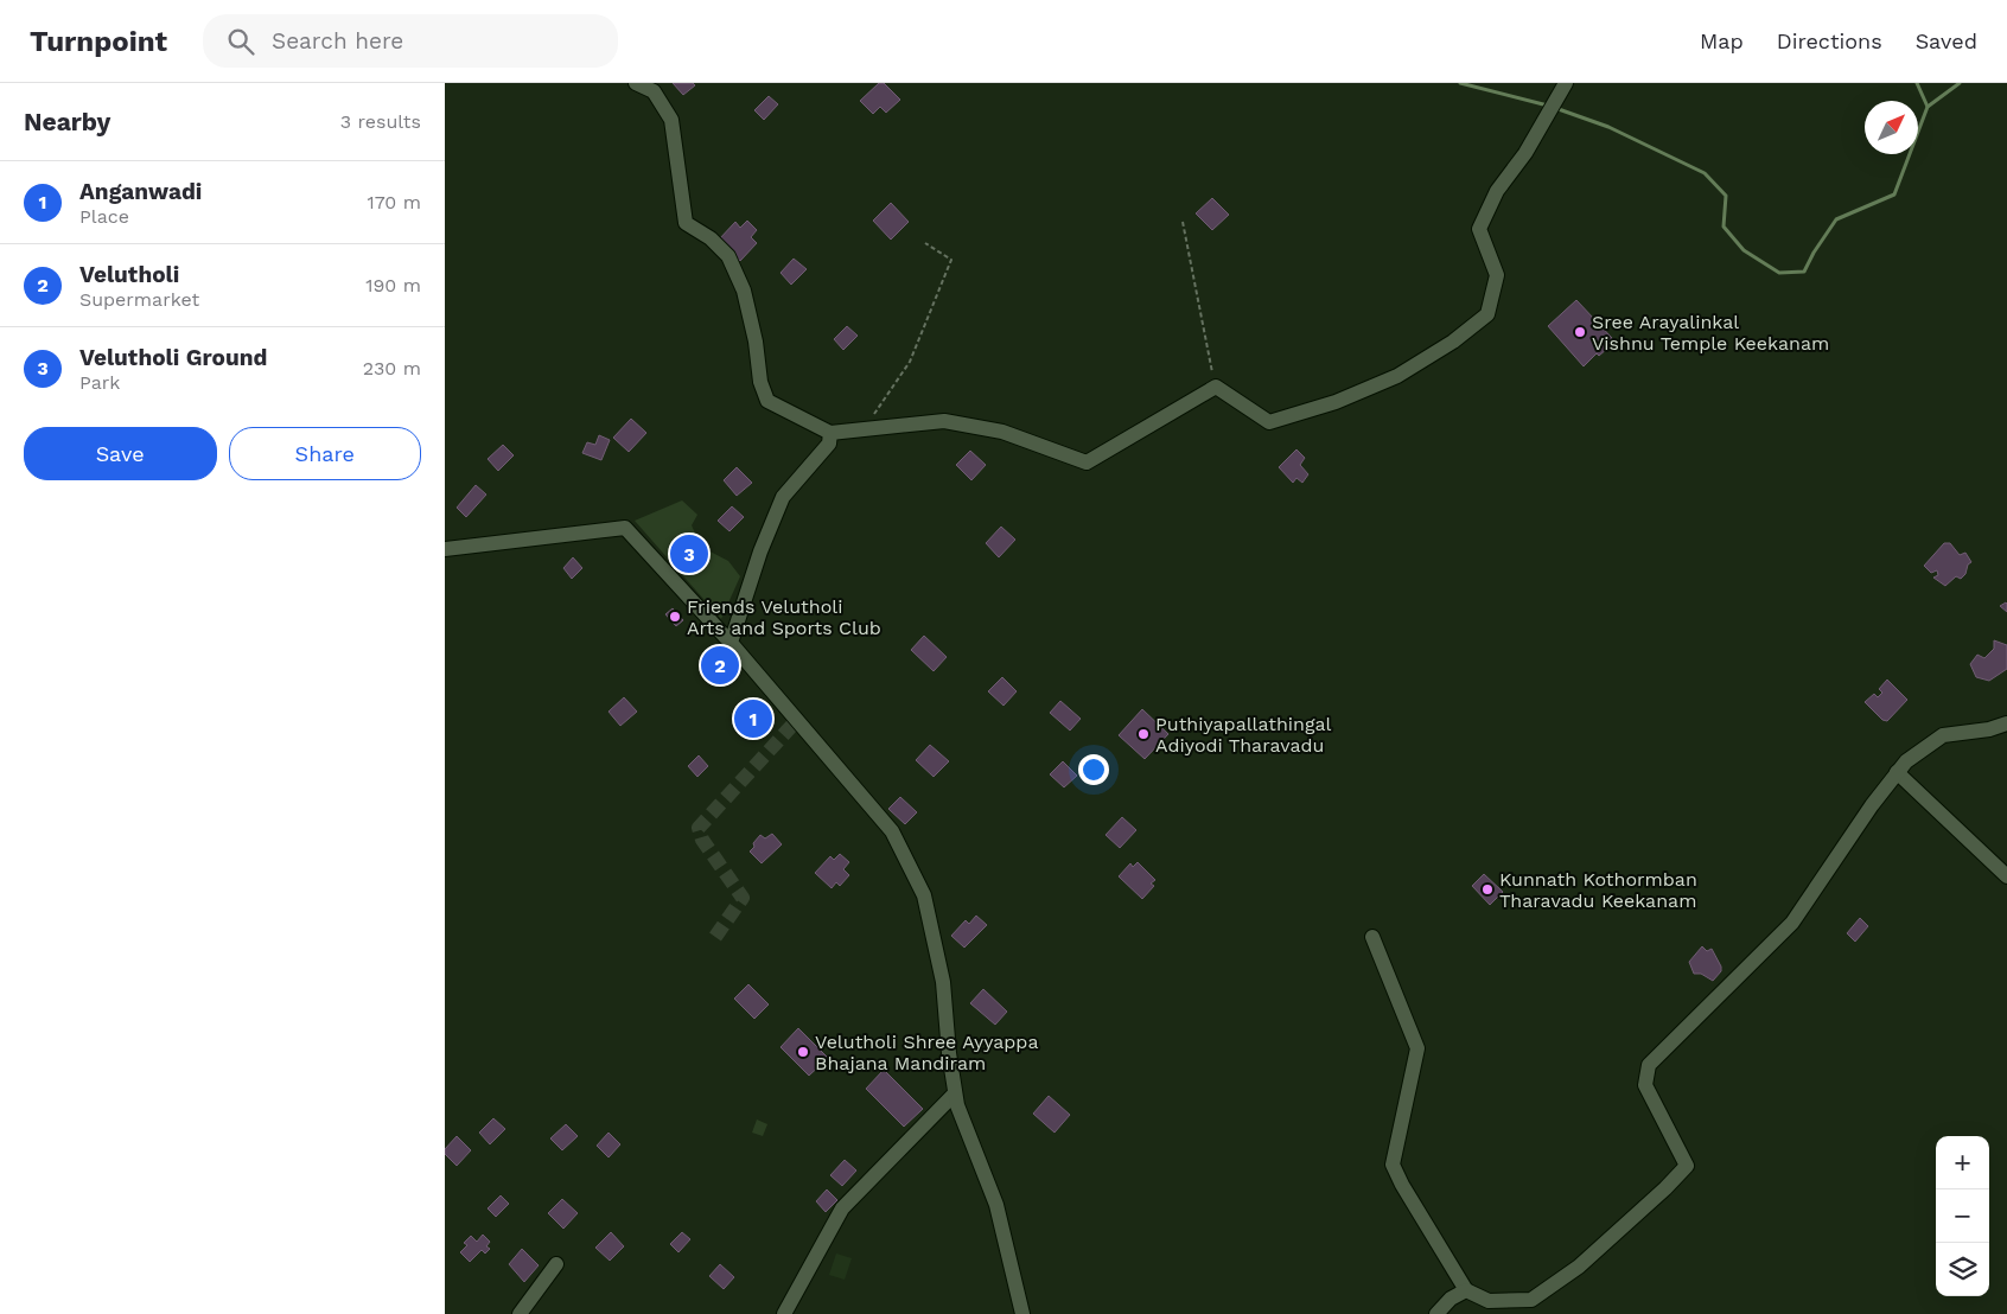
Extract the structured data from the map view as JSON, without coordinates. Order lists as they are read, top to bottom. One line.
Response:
{"places":["Sree Arayalinkal Vishnu Temple Keekanam","Friends Velutholi Arts and Sports Club","Puthiyapallathingal Adiyodi Tharavadu","Kunnath Kothormban Tharavadu Keekanam","Velutholi Shree Ayyappa Bhajana Mandiram"],"north":"top right","page":{"header":"Turnpoint","search":"Search here","nav":["Map","Directions","Saved"],"heading":["Nearby","3 results"],"list":[{"mark":"1","name":"Anganwadi","note":"Place","value":"170 m"},{"mark":"2","name":"Velutholi","note":"Supermarket","value":"190 m"},{"mark":"3","name":"Velutholi Ground","note":"Park","value":"230 m"}],"buttons":["Save","Share"],"pins":["3","2","1"],"map_buttons":["+","−"]}}
